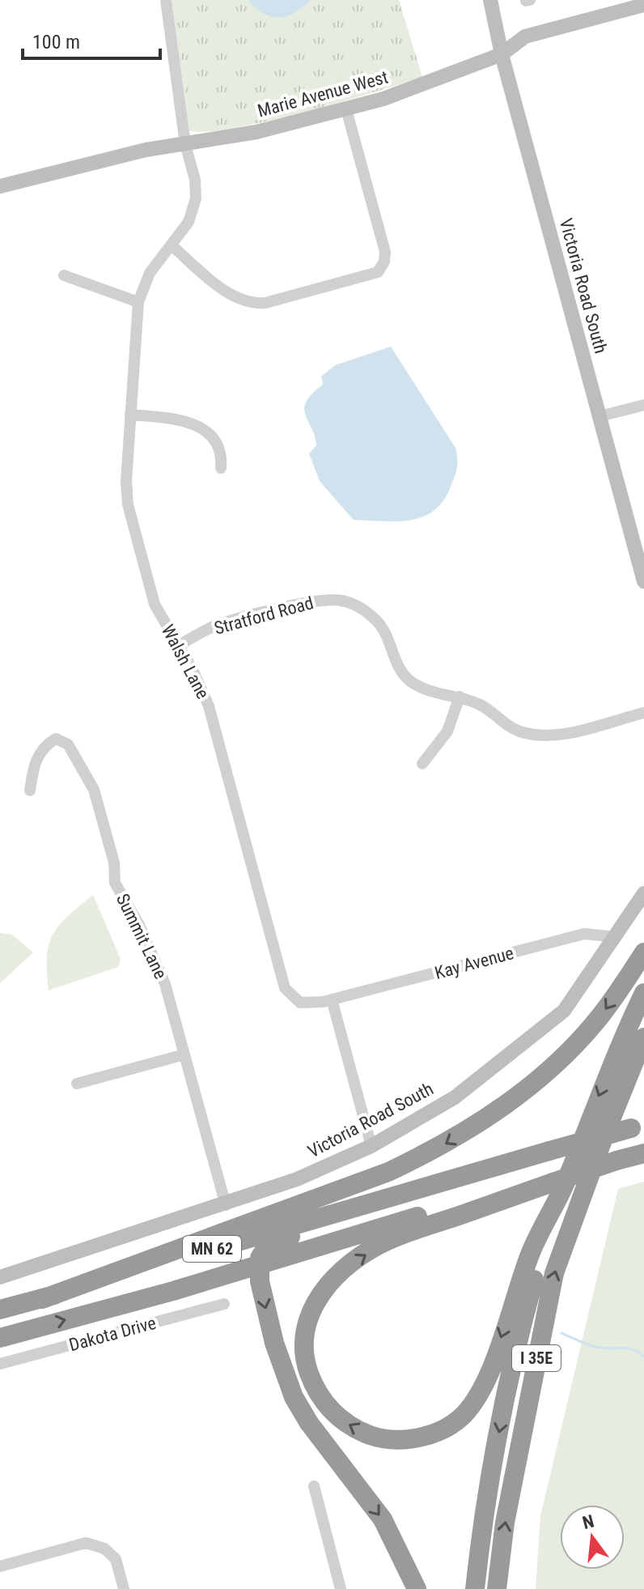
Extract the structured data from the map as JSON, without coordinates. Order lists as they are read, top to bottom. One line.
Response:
{"streets":{"highway":["MN 62","I 35E"],"street":["Marie Avenue West","Victoria Road South","Stratford Road","Walsh Lane","Summit Lane","Kay Avenue","Dakota Drive"]},"crossings":[["Marie Avenue West","Victoria Road South"],["Marie Avenue West","Walsh Lane"],["Victoria Road South","Summit Lane"],["Victoria Road South","Kay Avenue"],["Stratford Road","Walsh Lane"],["Walsh Lane","Kay Avenue"]],"scale_bar":"100 m","north":"top"}
